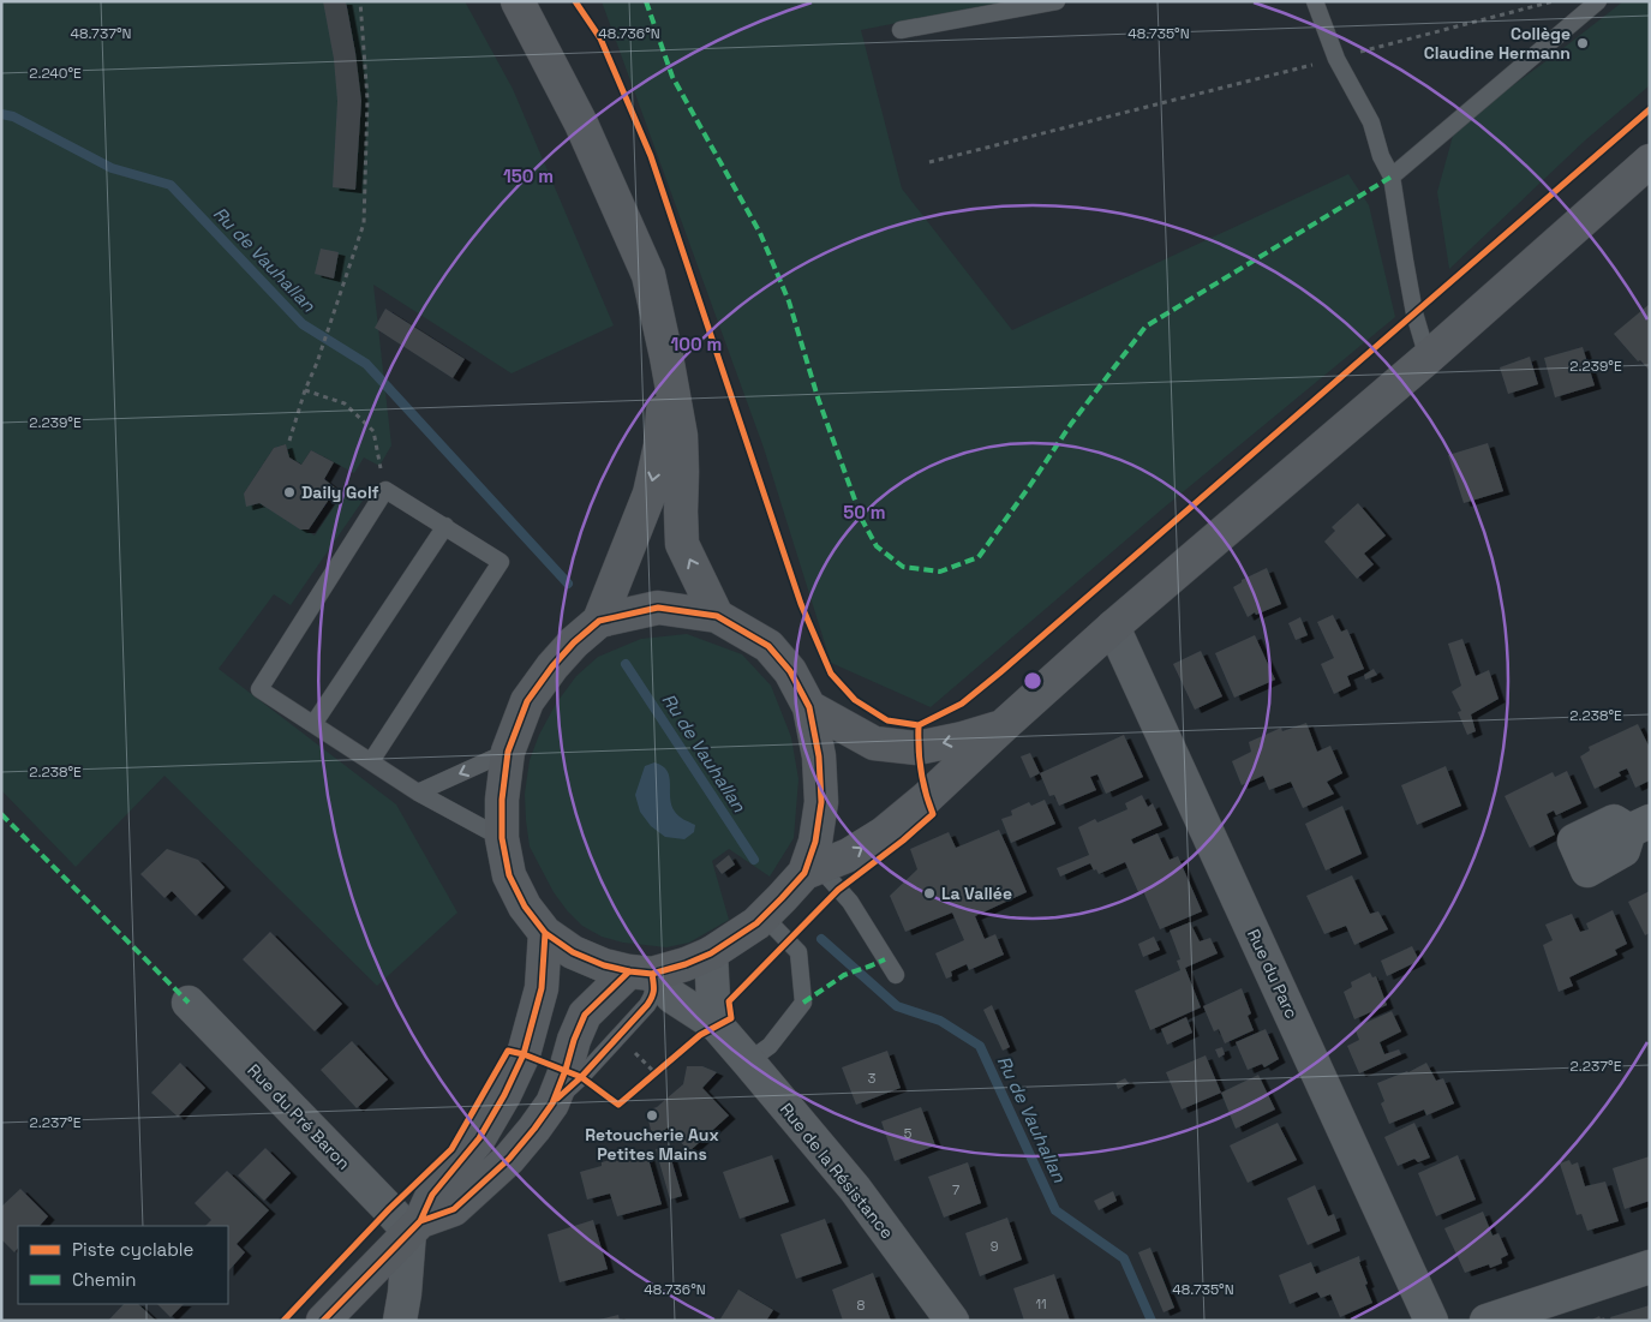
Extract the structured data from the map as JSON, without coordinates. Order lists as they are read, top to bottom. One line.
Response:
{"streets":{"street":["Rue du Parc","Rue du Pré Baron","Rue de la Résistance"]},"water":["Ru de Vauhallan"],"places":["Collège Claudine Hermann","Daily Golf","La Vallée","Retoucherie Aux Petites Mains"],"house_numbers":["3","5","7","9","11","8"],"legend":["Piste cyclable","Chemin"],"coordinates":["48.737°N","48.736°N","48.735°N","2.240°E","2.239°E","2.238°E","2.237°E"],"rings":["150 m","100 m","50 m"]}
